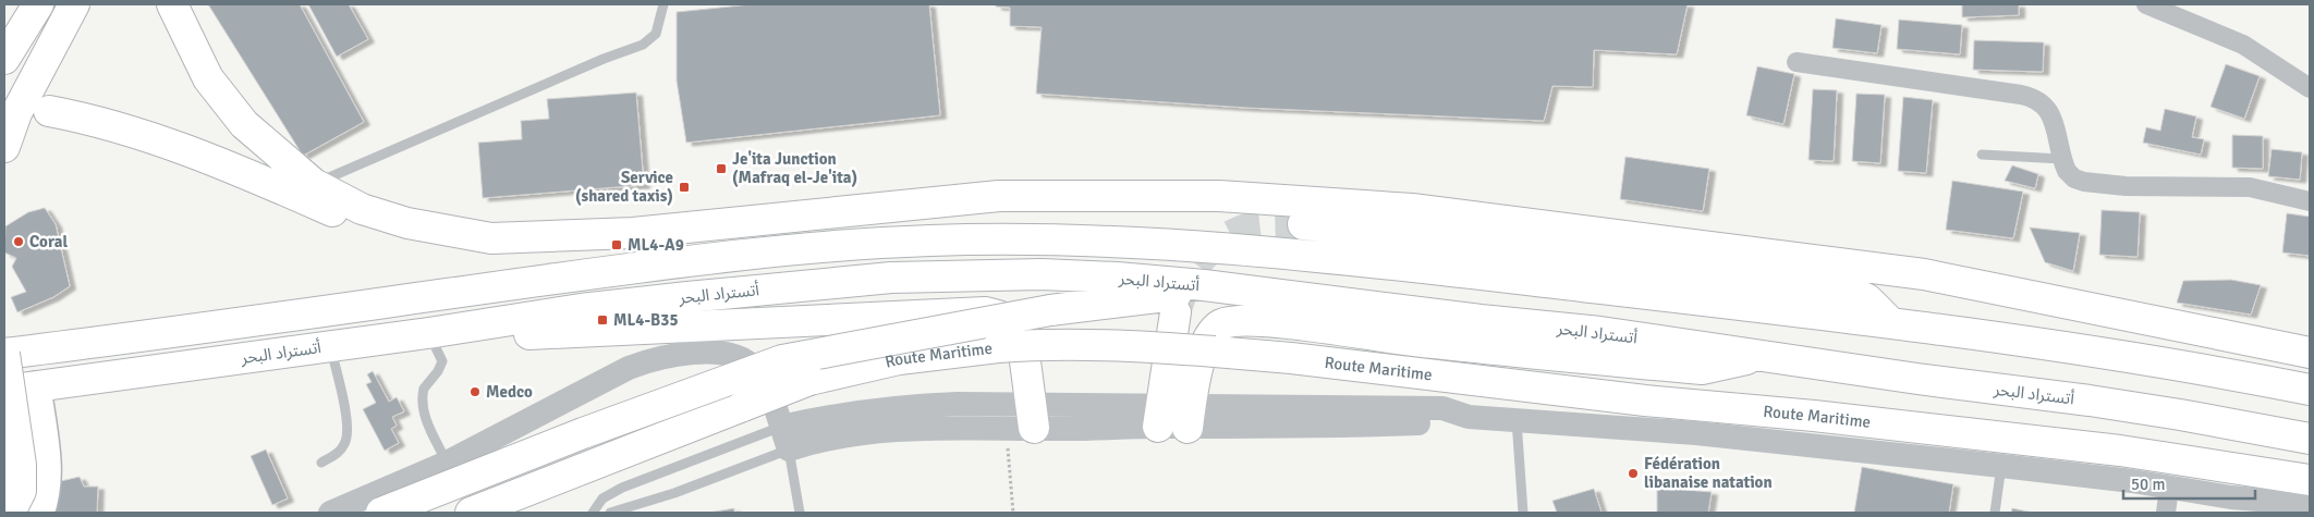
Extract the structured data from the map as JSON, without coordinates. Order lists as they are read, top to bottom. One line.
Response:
{"streets":{"highway":["أتستراد البحر","Route Maritime"]},"places":{"transit":["Je'ita Junction (Mafraq el-Je'ita)","Service (shared taxis)","ML4-A9","ML4-B35"],"other":["Coral","Medco","Fédération libanaise natation"]},"scale_bar":"50 m"}
